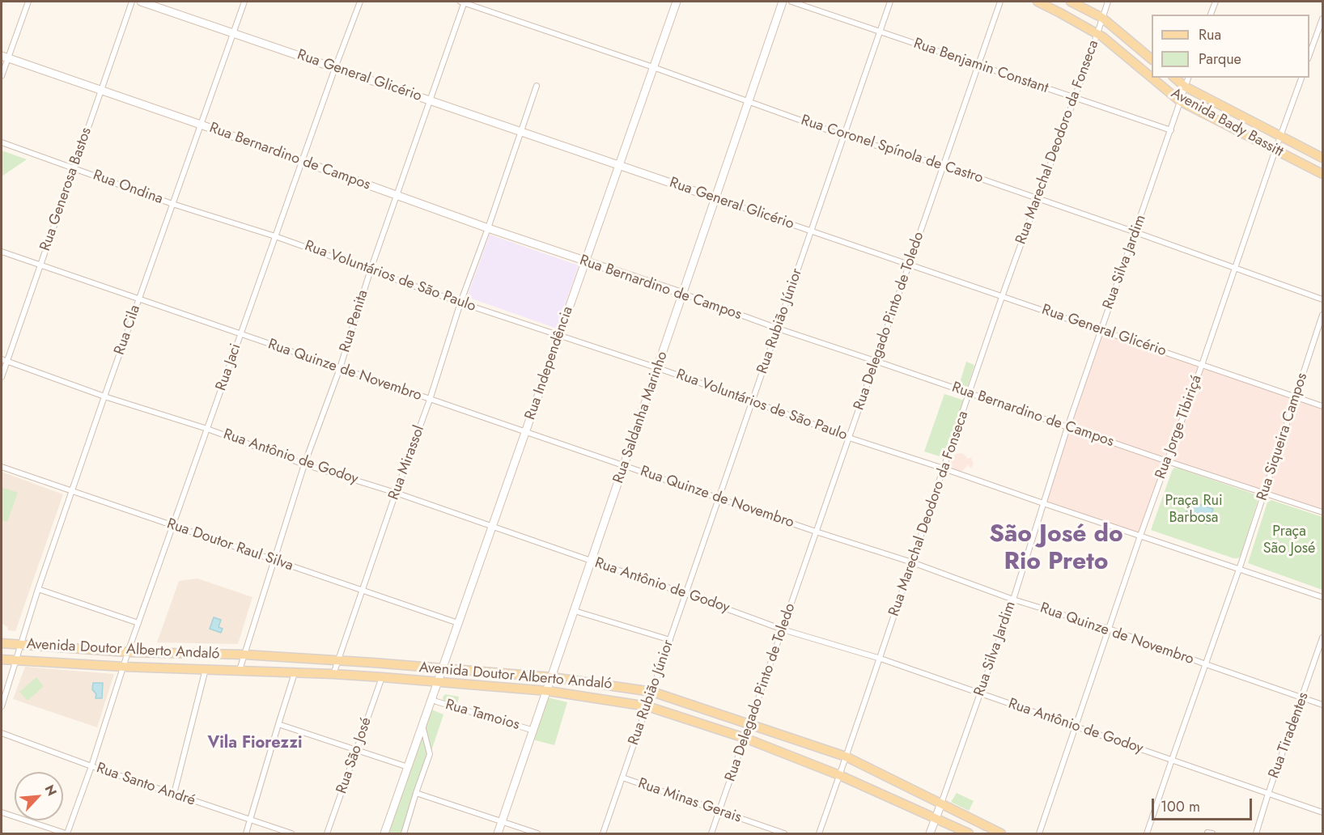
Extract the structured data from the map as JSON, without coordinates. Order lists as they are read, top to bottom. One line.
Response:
{"streets":{"main road":["Avenida Bady Bassitt","Avenida Doutor Alberto Andaló"],"street":["Rua Benjamin Constant","Rua General Glicério","Rua Marechal Deodoro da Fonseca","Rua Coronel Spínola de Castro","Rua Bernardino de Campos","Rua Ondina","Rua Generosa Bastos","Rua Silva Jardim","Rua Voluntários de São Paulo","Rua Penita","Rua Rubião Júnior","Rua Delegado Pinto de Toledo","Rua Cila","Rua Independência","Rua Jaci","Rua Quinze de Novembro","Rua Saldanha Marinho","Rua Jorge Tibiriçá","Rua Siqueira Campos","Rua Antônio de Godoy","Rua Mirassol","Rua Doutor Raul Silva","Rua Tamoios","Rua Tiradentes","Rua São José","Rua Santo André","Rua Minas Gerais"]},"crossings":[["Rua Benjamin Constant","Rua Marechal Deodoro da Fonseca"],["Rua Benjamin Constant","Rua Silva Jardim"],["Rua Benjamin Constant","Rua Rubião Júnior"],["Rua Benjamin Constant","Rua Delegado Pinto de Toledo"],["Rua General Glicério","Rua Marechal Deodoro da Fonseca"],["Rua General Glicério","Rua Silva Jardim"],["Rua General Glicério","Rua Penita"],["Rua General Glicério","Rua Rubião Júnior"],["Rua General Glicério","Rua Delegado Pinto de Toledo"],["Rua General Glicério","Rua Cila"],["Rua General Glicério","Rua Independência"],["Rua General Glicério","Rua Jaci"],["Rua General Glicério","Rua Saldanha Marinho"],["Rua General Glicério","Rua Jorge Tibiriçá"],["Rua General Glicério","Rua Siqueira Campos"],["Rua General Glicério","Rua Mirassol"],["Avenida Bady Bassitt","Rua Marechal Deodoro da Fonseca"],["Avenida Bady Bassitt","Rua Silva Jardim"],["Avenida Bady Bassitt","Rua Jorge Tibiriçá"],["Rua Marechal Deodoro da Fonseca","Rua Coronel Spínola de Castro"],["Rua Marechal Deodoro da Fonseca","Rua Bernardino de Campos"],["Rua Marechal Deodoro da Fonseca","Rua Voluntários de São Paulo"],["Rua Marechal Deodoro da Fonseca","Rua Quinze de Novembro"],["Rua Marechal Deodoro da Fonseca","Rua Antônio de Godoy"],["Rua Marechal Deodoro da Fonseca","Avenida Doutor Alberto Andaló"],["Rua Coronel Spínola de Castro","Rua Silva Jardim"],["Rua Coronel Spínola de Castro","Rua Penita"],["Rua Coronel Spínola de Castro","Rua Rubião Júnior"],["Rua Coronel Spínola de Castro","Rua Delegado Pinto de Toledo"],["Rua Coronel Spínola de Castro","Rua Independência"],["Rua Coronel Spínola de Castro","Rua Saldanha Marinho"],["Rua Coronel Spínola de Castro","Rua Jorge Tibiriçá"],["Rua Bernardino de Campos","Rua Generosa Bastos"],["Rua Bernardino de Campos","Rua Silva Jardim"],["Rua Bernardino de Campos","Rua Penita"],["Rua Bernardino de Campos","Rua Rubião Júnior"],["Rua Bernardino de Campos","Rua Delegado Pinto de Toledo"],["Rua Bernardino de Campos","Rua Cila"],["Rua Bernardino de Campos","Rua Independência"],["Rua Bernardino de Campos","Rua Jaci"],["Rua Bernardino de Campos","Rua Saldanha Marinho"],["Rua Bernardino de Campos","Rua Jorge Tibiriçá"],["Rua Bernardino de Campos","Rua Siqueira Campos"],["Rua Bernardino de Campos","Rua Mirassol"],["Rua Ondina","Rua Generosa Bastos"],["Rua Ondina","Rua Voluntários de São Paulo"],["Rua Ondina","Rua Cila"],["Rua Generosa Bastos","Rua Quinze de Novembro"],["Rua Generosa Bastos","Rua Antônio de Godoy"],["Rua Silva Jardim","Rua Voluntários de São Paulo"],["Rua Silva Jardim","Rua Quinze de Novembro"],["Rua Silva Jardim","Rua Antônio de Godoy"],["Rua Silva Jardim","Avenida Doutor Alberto Andaló"],["Rua Voluntários de São Paulo","Rua Penita"],["Rua Voluntários de São Paulo","Rua Rubião Júnior"],["Rua Voluntários de São Paulo","Rua Delegado Pinto de Toledo"],["Rua Voluntários de São Paulo","Rua Cila"],["Rua Voluntários de São Paulo","Rua Independência"],["Rua Voluntários de São Paulo","Rua Jaci"],["Rua Voluntários de São Paulo","Rua Saldanha Marinho"],["Rua Voluntários de São Paulo","Rua Jorge Tibiriçá"],["Rua Voluntários de São Paulo","Rua Siqueira Campos"],["Rua Voluntários de São Paulo","Rua Mirassol"],["Rua Penita","Rua Quinze de Novembro"],["Rua Penita","Rua Antônio de Godoy"],["Rua Penita","Rua Doutor Raul Silva"],["Rua Penita","Avenida Doutor Alberto Andaló"],["Rua Rubião Júnior","Rua Quinze de Novembro"],["Rua Rubião Júnior","Rua Antônio de Godoy"],["Rua Rubião Júnior","Avenida Doutor Alberto Andaló"],["Rua Rubião Júnior","Rua Minas Gerais"],["Rua Delegado Pinto de Toledo","Rua Quinze de Novembro"],["Rua Delegado Pinto de Toledo","Rua Antônio de Godoy"],["Rua Delegado Pinto de Toledo","Avenida Doutor Alberto Andaló"],["Rua Delegado Pinto de Toledo","Rua Minas Gerais"],["Rua Cila","Rua Quinze de Novembro"],["Rua Cila","Rua Antônio de Godoy"],["Rua Cila","Rua Doutor Raul Silva"],["Rua Cila","Avenida Doutor Alberto Andaló"],["Rua Independência","Rua Quinze de Novembro"],["Rua Independência","Rua Antônio de Godoy"],["Rua Independência","Rua Doutor Raul Silva"],["Rua Independência","Avenida Doutor Alberto Andaló"],["Rua Independência","Rua Tamoios"],["Rua Jaci","Rua Quinze de Novembro"],["Rua Jaci","Rua Antônio de Godoy"],["Rua Jaci","Rua Doutor Raul Silva"],["Rua Jaci","Avenida Doutor Alberto Andaló"],["Rua Jaci","Rua Santo André"],["Rua Quinze de Novembro","Rua Saldanha Marinho"],["Rua Quinze de Novembro","Rua Jorge Tibiriçá"],["Rua Quinze de Novembro","Rua Siqueira Campos"],["Rua Quinze de Novembro","Rua Mirassol"],["Rua Quinze de Novembro","Rua Tiradentes"],["Rua Saldanha Marinho","Rua Antônio de Godoy"],["Rua Saldanha Marinho","Avenida Doutor Alberto Andaló"],["Rua Saldanha Marinho","Rua Tamoios"],["Rua Jorge Tibiriçá","Rua Antônio de Godoy"],["Rua Siqueira Campos","Rua Antônio de Godoy"],["Rua Antônio de Godoy","Rua Mirassol"],["Rua Antônio de Godoy","Rua Tiradentes"],["Rua Mirassol","Rua Doutor Raul Silva"],["Rua Mirassol","Avenida Doutor Alberto Andaló"],["Avenida Doutor Alberto Andaló","Rua São José"]],"districts":["São José do Rio Preto","Vila Fiorezzi"],"parks":["Praça Rui Barbosa","Praça São José"],"legend":["Rua","Parque"],"scale_bar":"100 m","north":"top right"}
